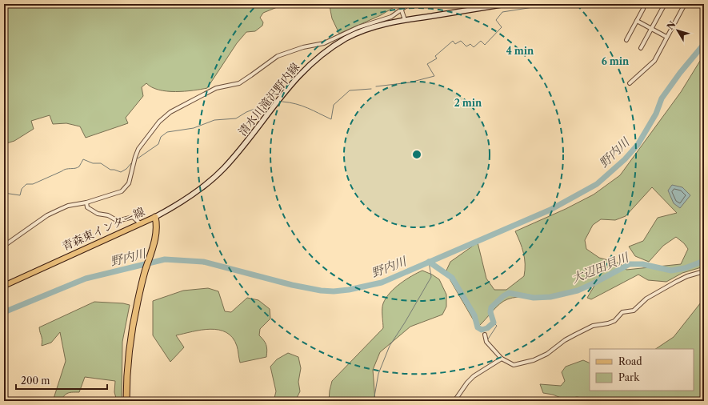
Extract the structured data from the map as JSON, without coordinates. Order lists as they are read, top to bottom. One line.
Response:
{"streets":{"highway":["青森東インター線"],"main road":["清水川滝沢野内線"]},"crossings":[["清水川滝沢野内線","青森東インター線"]],"water":["野内川","大辺田貝川"],"legend":["Road","Park"],"scale_bar":"200 m","north":"top left","rings":["4 min","6 min","2 min"]}
